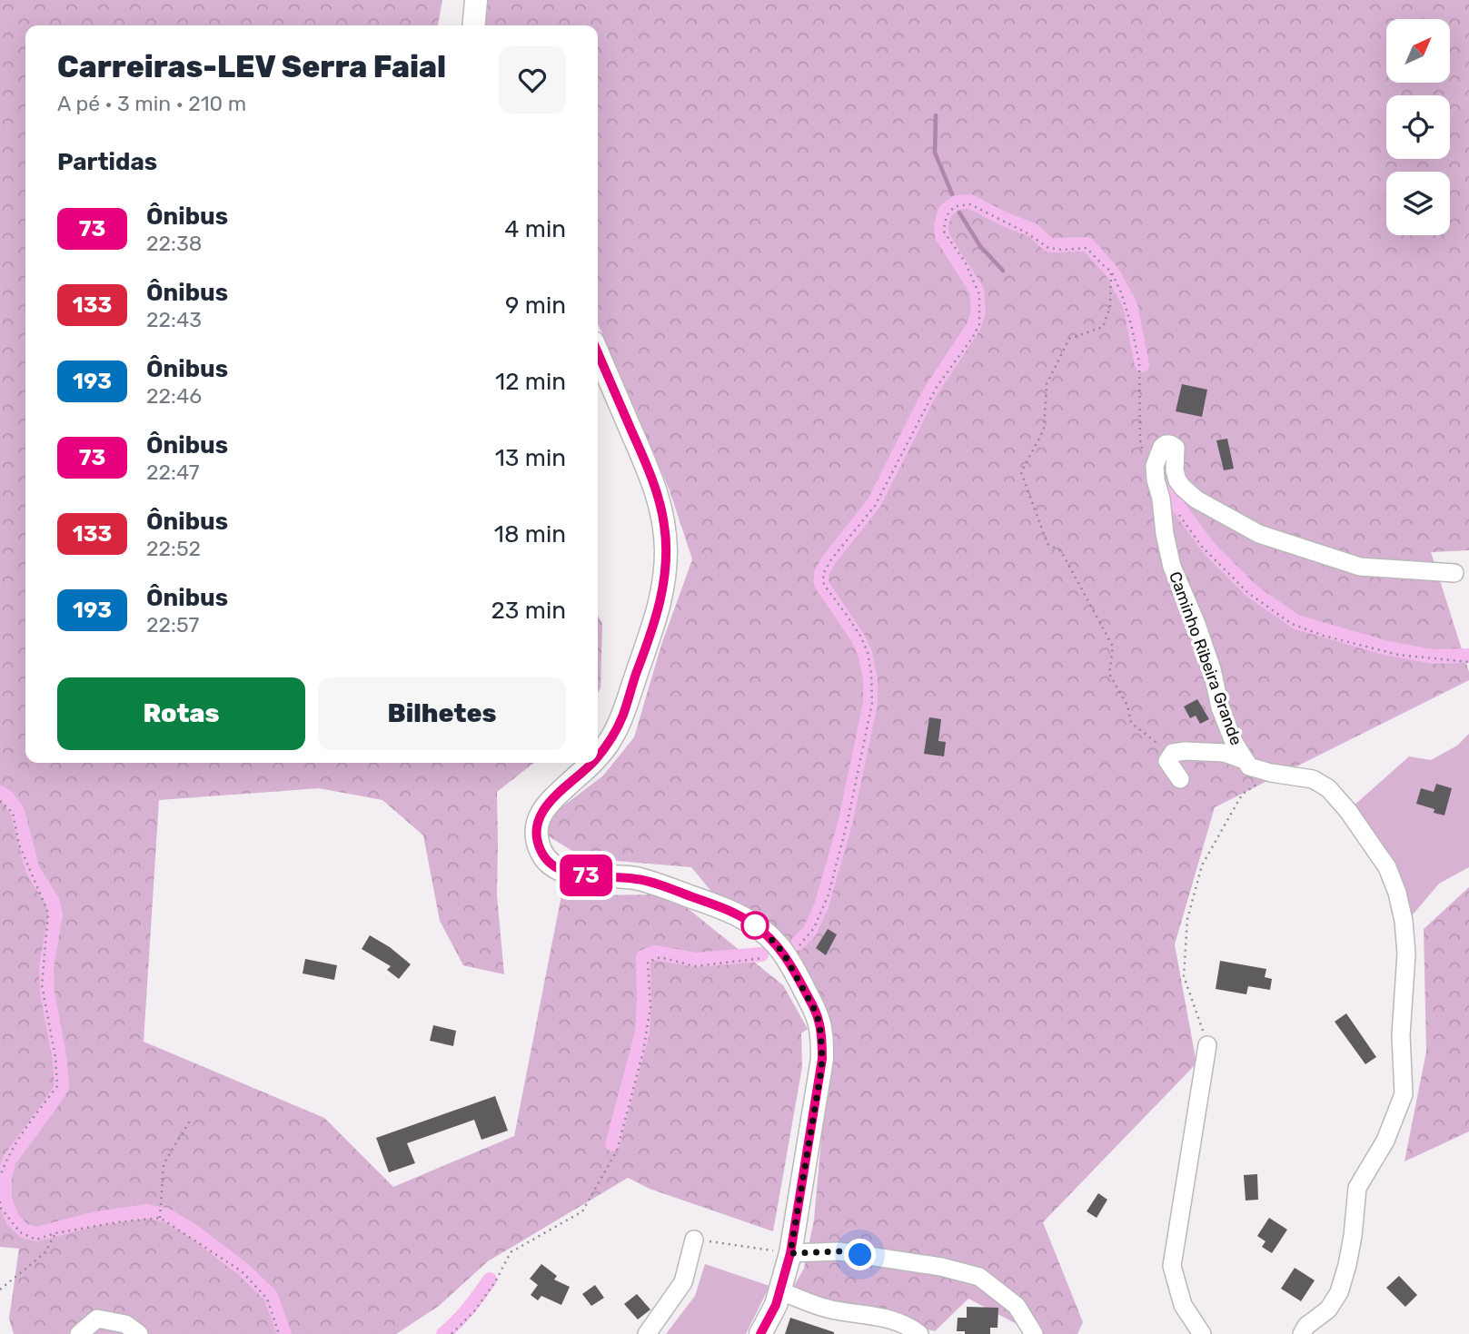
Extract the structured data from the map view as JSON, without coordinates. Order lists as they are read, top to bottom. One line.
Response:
{"streets":{"street":["Caminho Ribeira Grande"]},"lines":["bus line 73"],"north":"top right","page":{"on_map":"73","heading":[["Carreiras-LEV Serra Faial","A pé · 3 min · 210 m"],"Partidas"],"list":[{"mark":"73","name":"Ônibus","note":"22:38","value":"4 min"},{"mark":"133","name":"Ônibus","note":"22:43","value":"9 min"},{"mark":"193","name":"Ônibus","note":"22:46","value":"12 min"},{"mark":"73","name":"Ônibus","note":"22:47","value":"13 min"},{"mark":"133","name":"Ônibus","note":"22:52","value":"18 min"},{"mark":"193","name":"Ônibus","note":"22:57","value":"23 min"}],"buttons":["Rotas","Bilhetes"]}}
